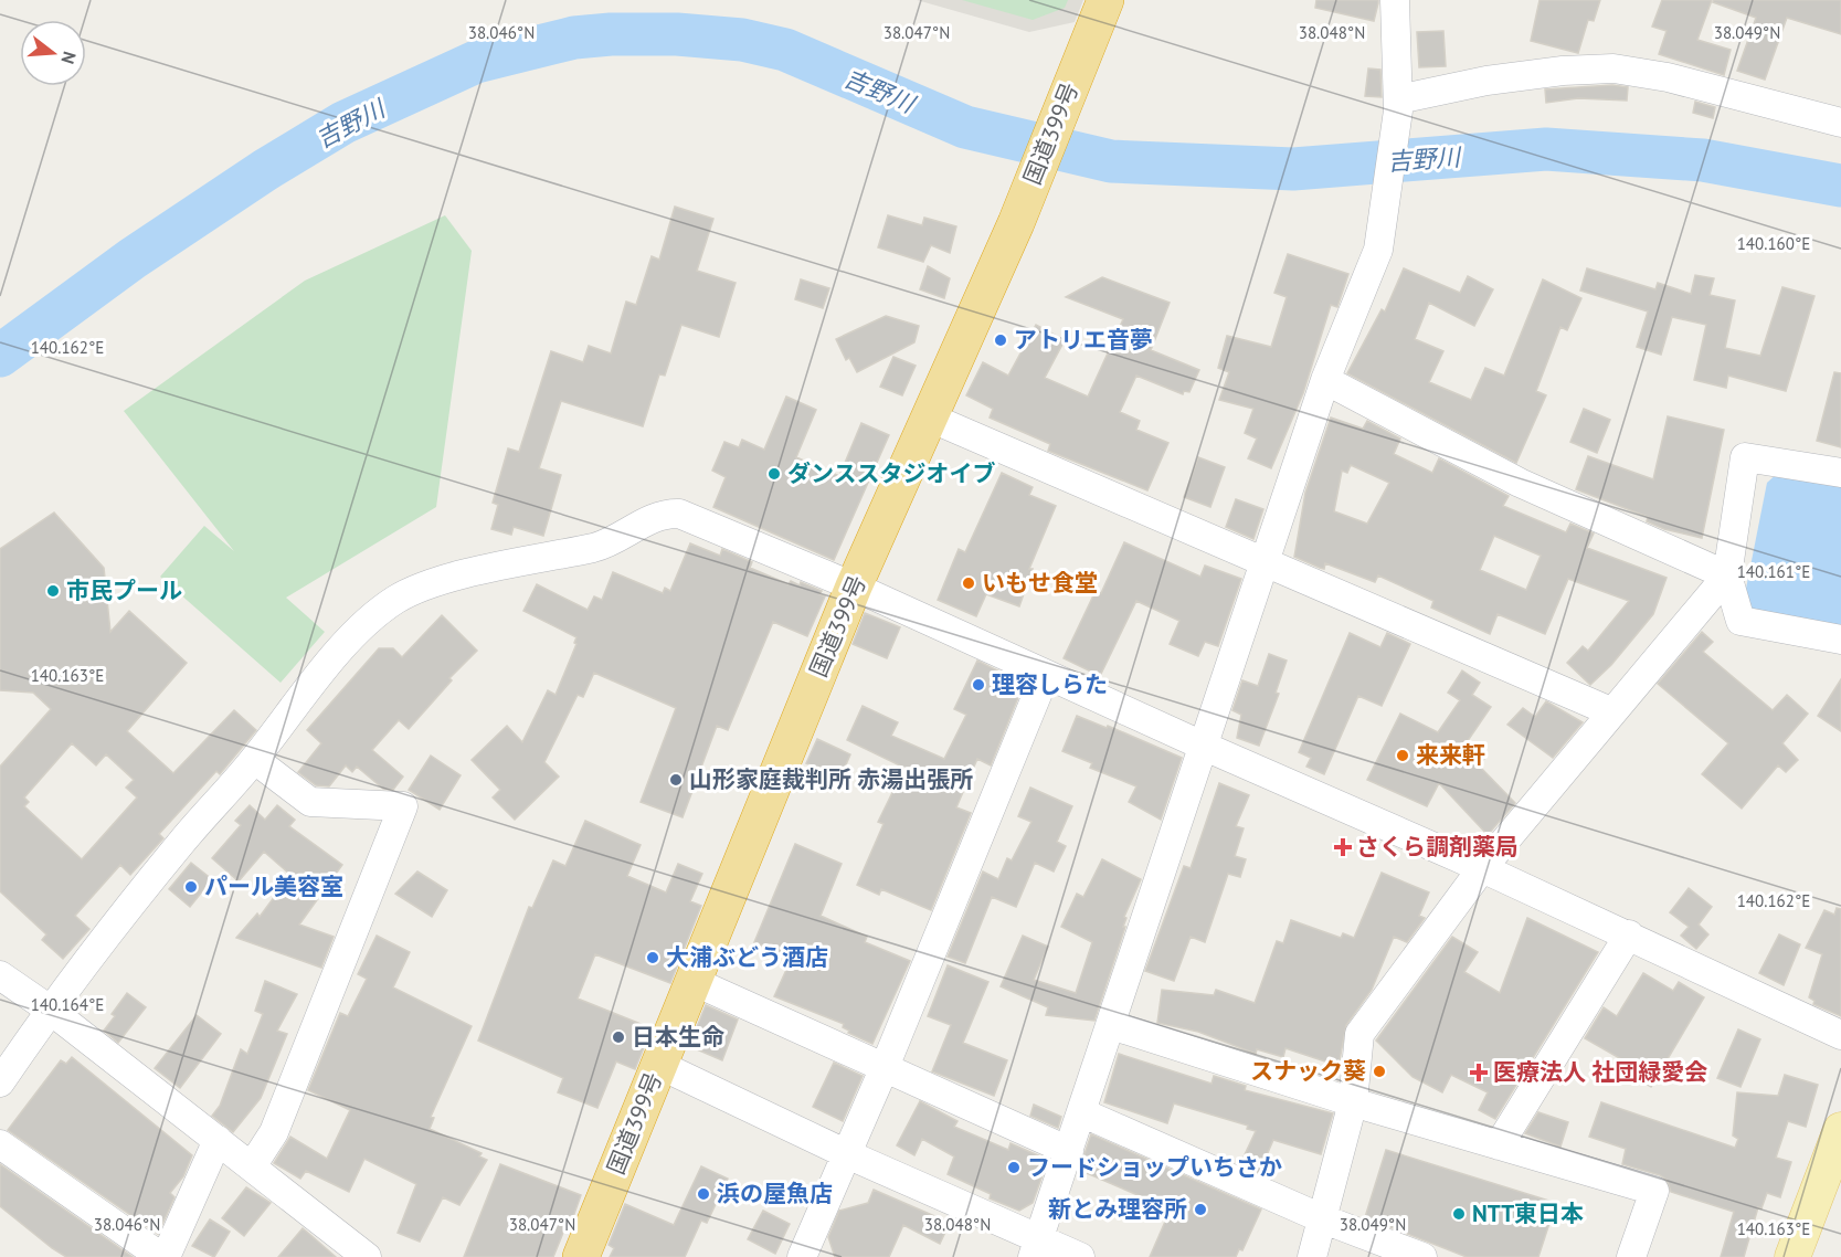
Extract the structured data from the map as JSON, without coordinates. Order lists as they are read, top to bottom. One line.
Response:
{"streets":{"highway":["国道399号"]},"water":["吉野川"],"places":{"other":["アトリエ音夢","ダンススタジオイブ","いもせ食堂","市民プール","理容しらた","来来軒","山形家庭裁判所 赤湯出張所","パール美容室","大浦ぶどう酒店","日本生命","スナック葵","フードショップいちさか","浜の屋魚店","新とみ理容所","NTT東日本"],"health":["さくら調剤薬局","医療法人 社団緑愛会"]},"north":"right","coordinates":["38.046°N","38.047°N","38.048°N","38.049°N","140.160°E","140.162°E","140.161°E","140.163°E","140.164°E"]}
